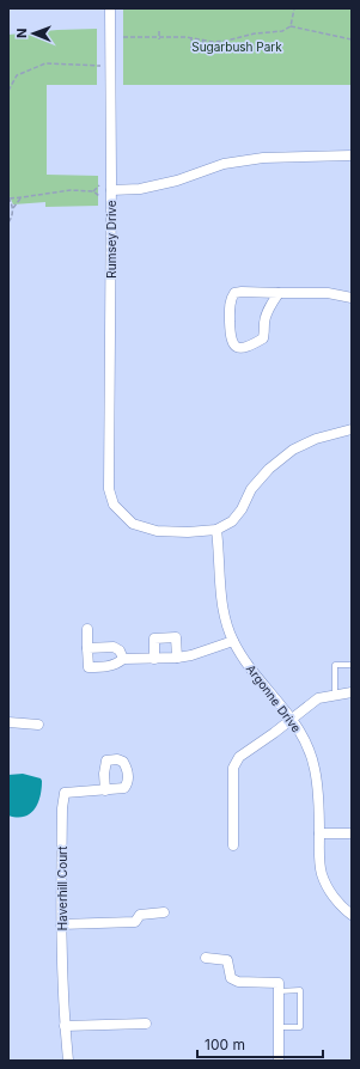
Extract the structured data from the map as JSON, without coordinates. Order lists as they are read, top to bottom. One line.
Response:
{"streets":{"street":["Rumsey Drive","Argonne Drive","Haverhill Court"]},"crossings":[["Rumsey Drive","Argonne Drive"]],"parks":["Sugarbush Park"],"scale_bar":"100 m","north":"left"}
